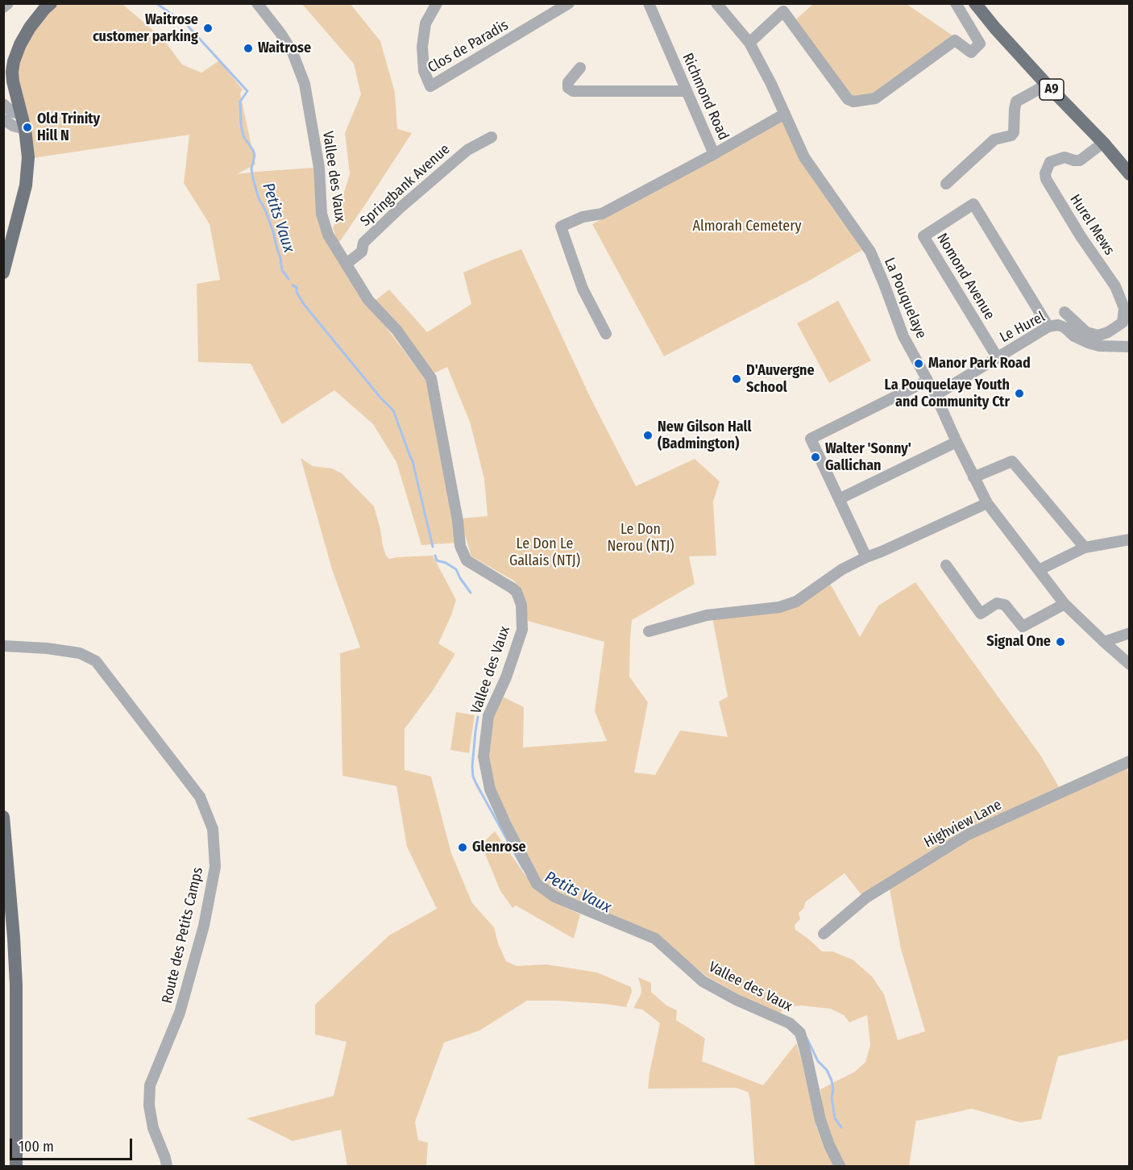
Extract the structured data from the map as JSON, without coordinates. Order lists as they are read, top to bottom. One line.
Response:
{"streets":{"main road":["A9"],"street":["Clos de Paradis","Richmond Road","Vallee des Vaux","Springbank Avenue","Hurel Mews","Nomond Avenue","La Pouquelaye","Le Hurel","Highview Lane","Route des Petits Camps"]},"crossings":[["A9","Hurel Mews"],["Richmond Road","La Pouquelaye"],["Vallee des Vaux","Springbank Avenue"],["Nomond Avenue","Le Hurel"],["La Pouquelaye","Le Hurel"]],"water":["Petits Vaux"],"parks":["Almorah Cemetery","Le Don Nerou (NTJ)","Le Don Le Gallais (NTJ)"],"places":["Waitrose customer parking","Waitrose","Old Trinity Hill N","Manor Park Road","D'Auvergne School","La Pouquelaye Youth and Community Ctr","New Gilson Hall (Badmington)","Walter 'Sonny' Gallichan","Signal One","Glenrose"],"scale_bar":"100 m"}
